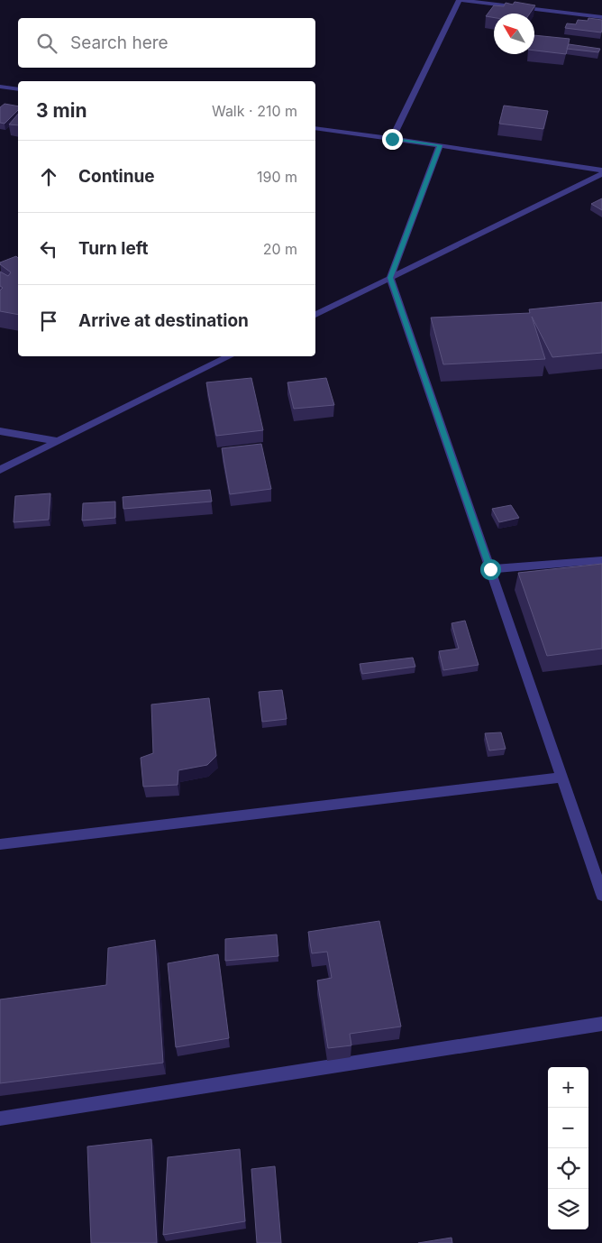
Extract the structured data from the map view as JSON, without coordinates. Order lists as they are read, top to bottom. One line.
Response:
{"north":"top left","page":{"search":"Search here","heading":["3 min","Walk · 210 m"],"list":[["Continue","190 m"],["Turn left","20 m"],"Arrive at destination"],"map_buttons":["+","−"]}}
